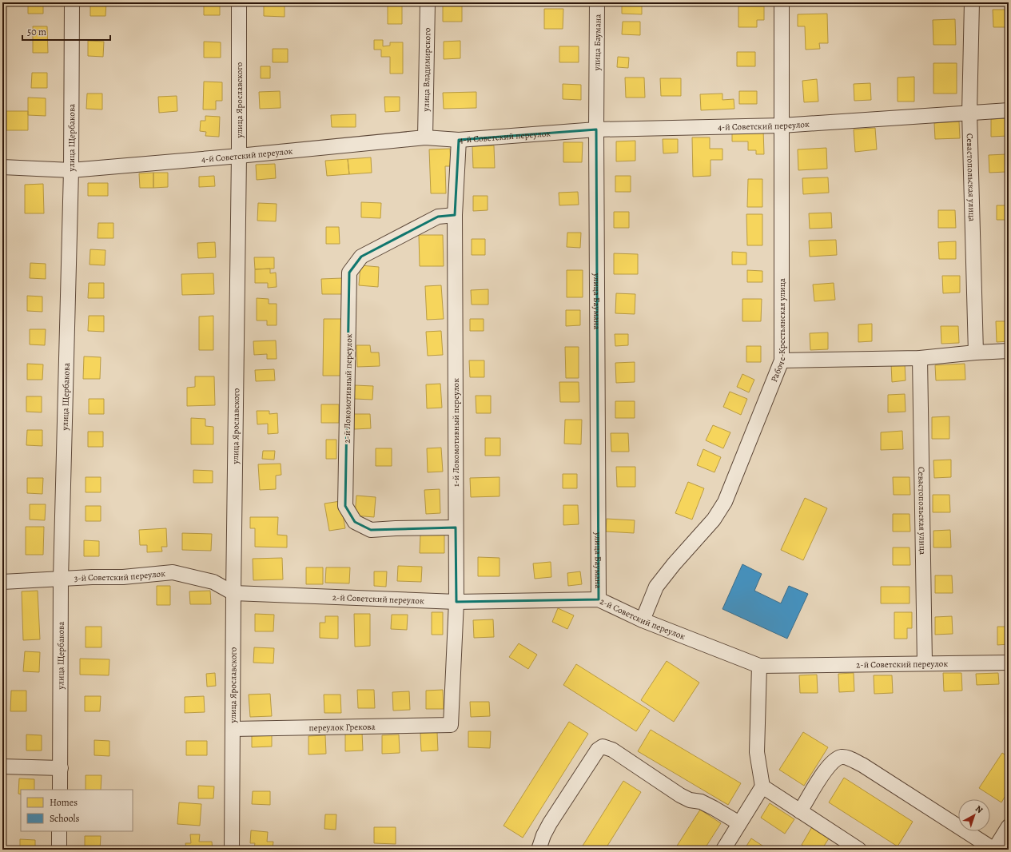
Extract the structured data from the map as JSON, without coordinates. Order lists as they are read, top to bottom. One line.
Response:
{"streets":{"street":["улица Баумана","улица Владимирского","улица Ярославского","4-й Советский переулок","улица Щербакова","Севастопольская улица","Рабоче-Крестьянская улица","2-й Локомотивный переулок","1-й Локомотивный переулок","3-й Советский переулок","2-й Советский переулок","переулок Грекова"]},"crossings":[["улица Баумана","4-й Советский переулок"],["улица Баумана","2-й Советский переулок"],["улица Владимирского","4-й Советский переулок"],["улица Ярославского","4-й Советский переулок"],["улица Ярославского","3-й Советский переулок"],["улица Ярославского","2-й Советский переулок"],["улица Ярославского","переулок Грекова"],["4-й Советский переулок","улица Щербакова"],["4-й Советский переулок","Севастопольская улица"],["4-й Советский переулок","Рабоче-Крестьянская улица"],["4-й Советский переулок","1-й Локомотивный переулок"],["улица Щербакова","3-й Советский переулок"],["Севастопольская улица","2-й Советский переулок"],["Рабоче-Крестьянская улица","2-й Советский переулок"],["2-й Локомотивный переулок","1-й Локомотивный переулок"],["1-й Локомотивный переулок","2-й Советский переулок"],["1-й Локомотивный переулок","переулок Грекова"],["3-й Советский переулок","2-й Советский переулок"]],"legend":["Homes","Schools"],"scale_bar":"50 m","north":"top right"}
